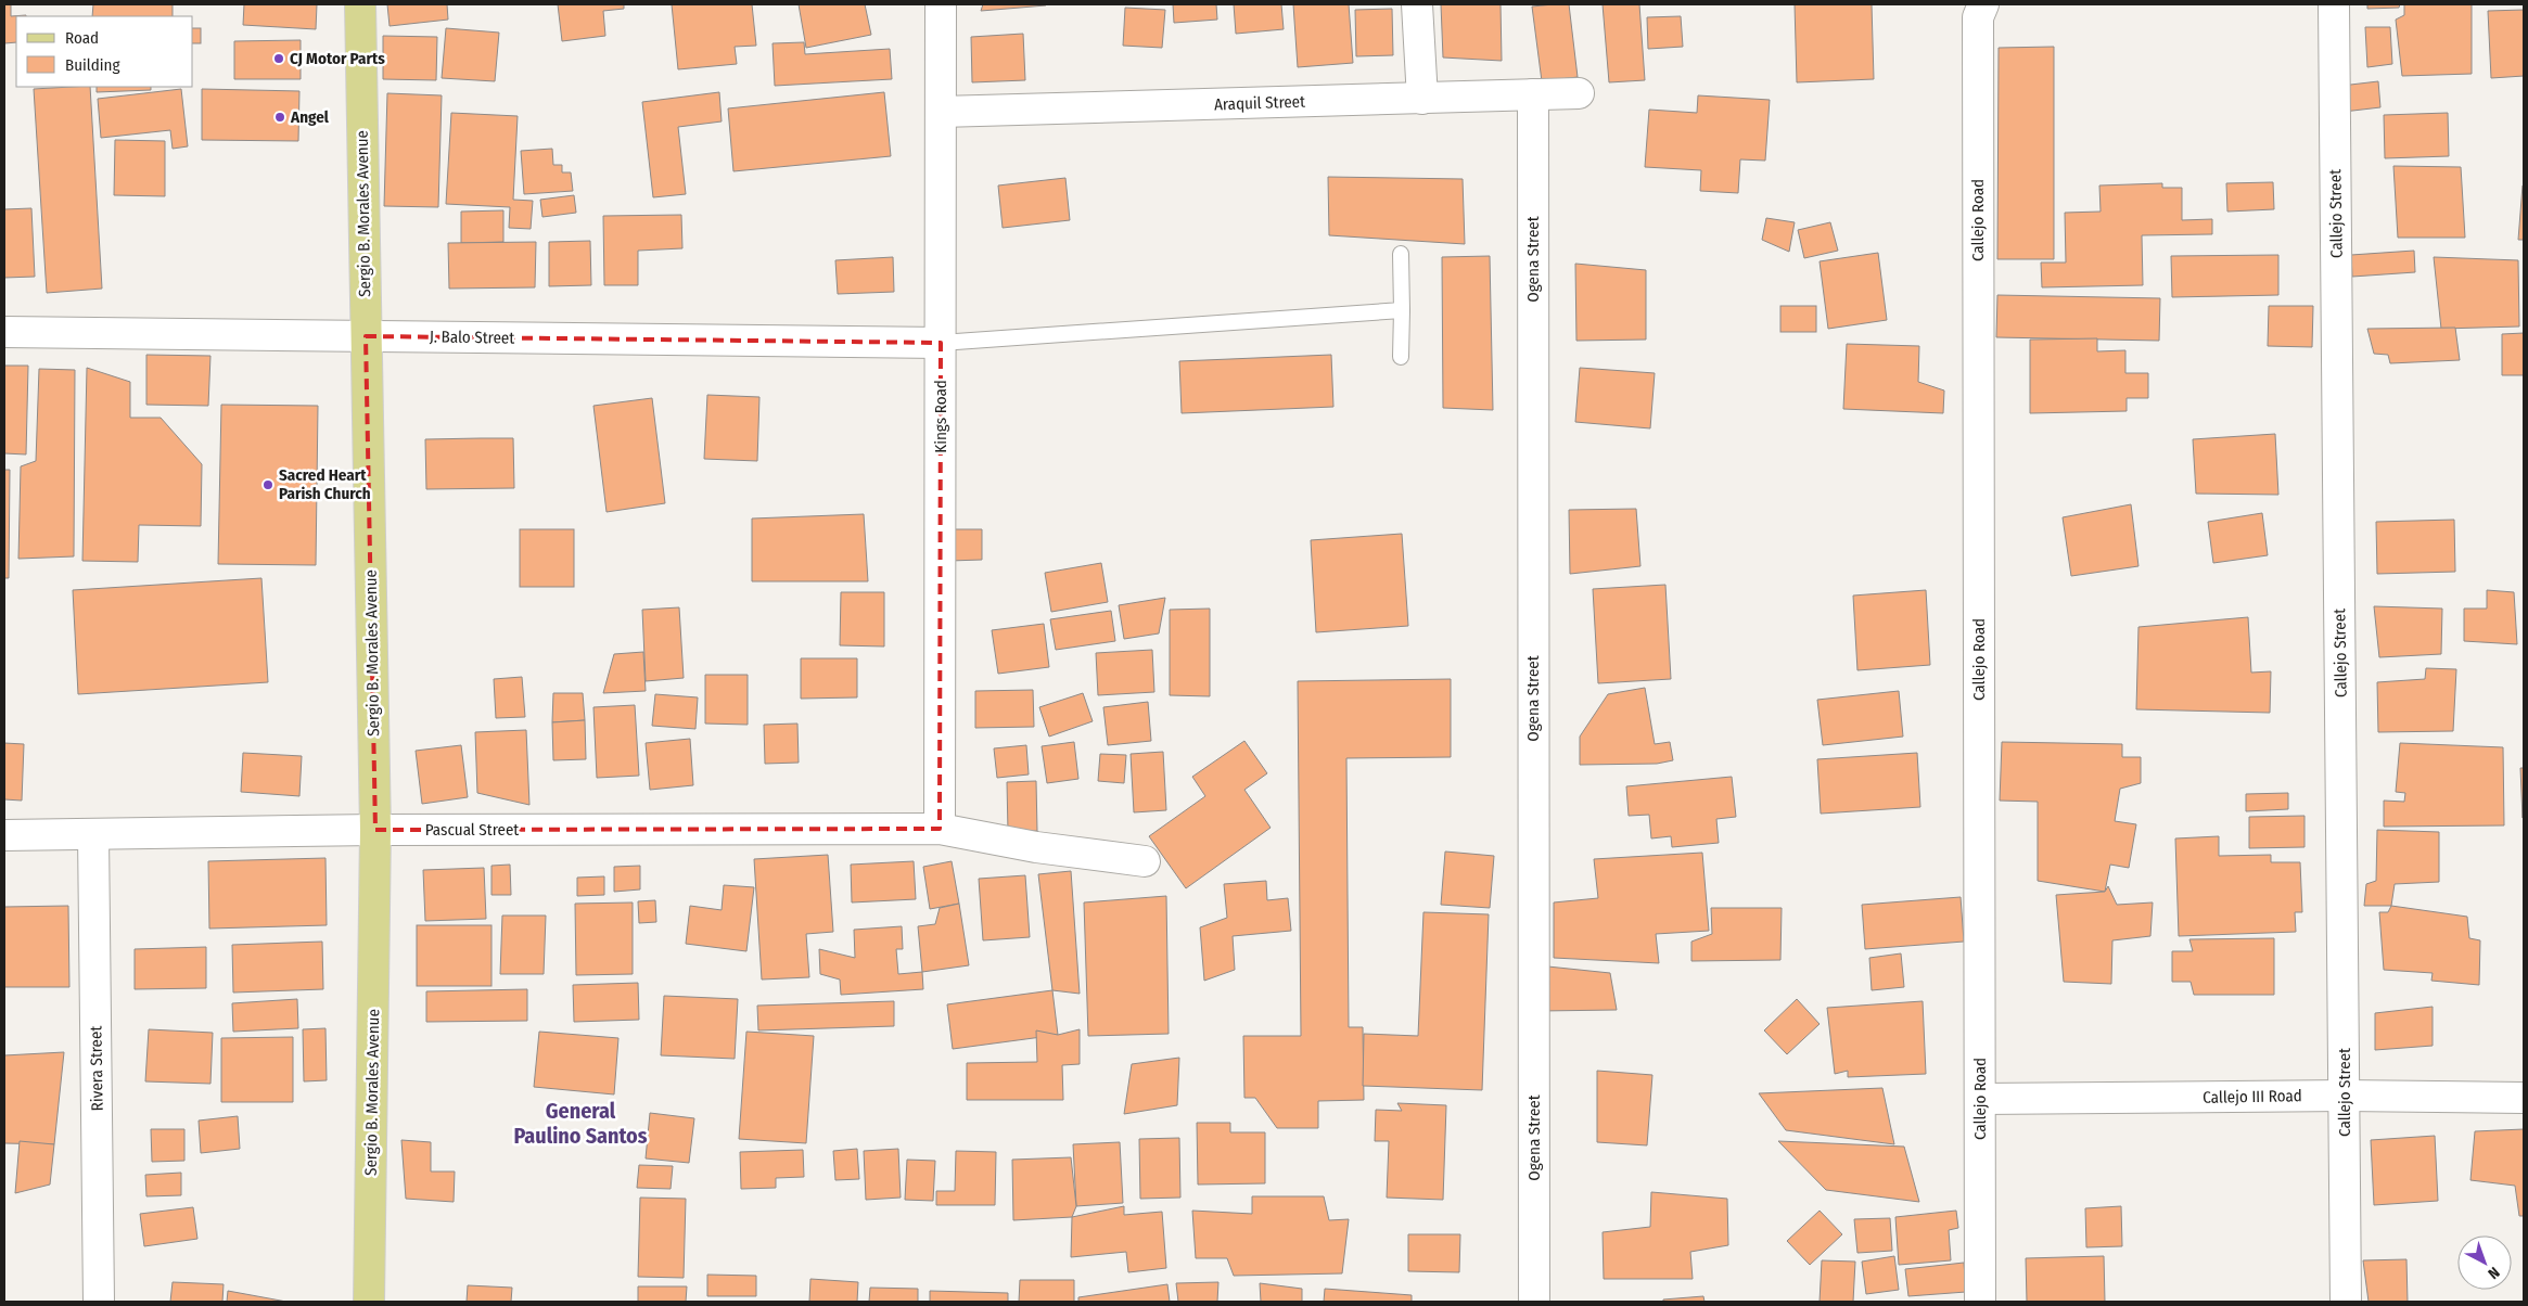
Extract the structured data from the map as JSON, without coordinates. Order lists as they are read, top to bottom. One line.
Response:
{"streets":{"main road":["Sergio B. Morales Avenue"],"street":["Araquil Street","Callejo Street","Callejo Road","Ogena Street","J. Balo Street","Kings Road","Pascual Street","Rivera Street","Callejo III Road"]},"crossings":[["Araquil Street","Ogena Street"],["Araquil Street","Kings Road"],["Sergio B. Morales Avenue","J. Balo Street"],["Sergio B. Morales Avenue","Pascual Street"],["Callejo Street","Callejo III Road"],["Callejo Road","Callejo III Road"],["J. Balo Street","Kings Road"],["Kings Road","Pascual Street"],["Pascual Street","Rivera Street"]],"districts":["General Paulino Santos"],"places":["CJ Motor Parts","Angel","Sacred Heart Parish Church"],"legend":["Road","Building"],"north":"bottom right"}
